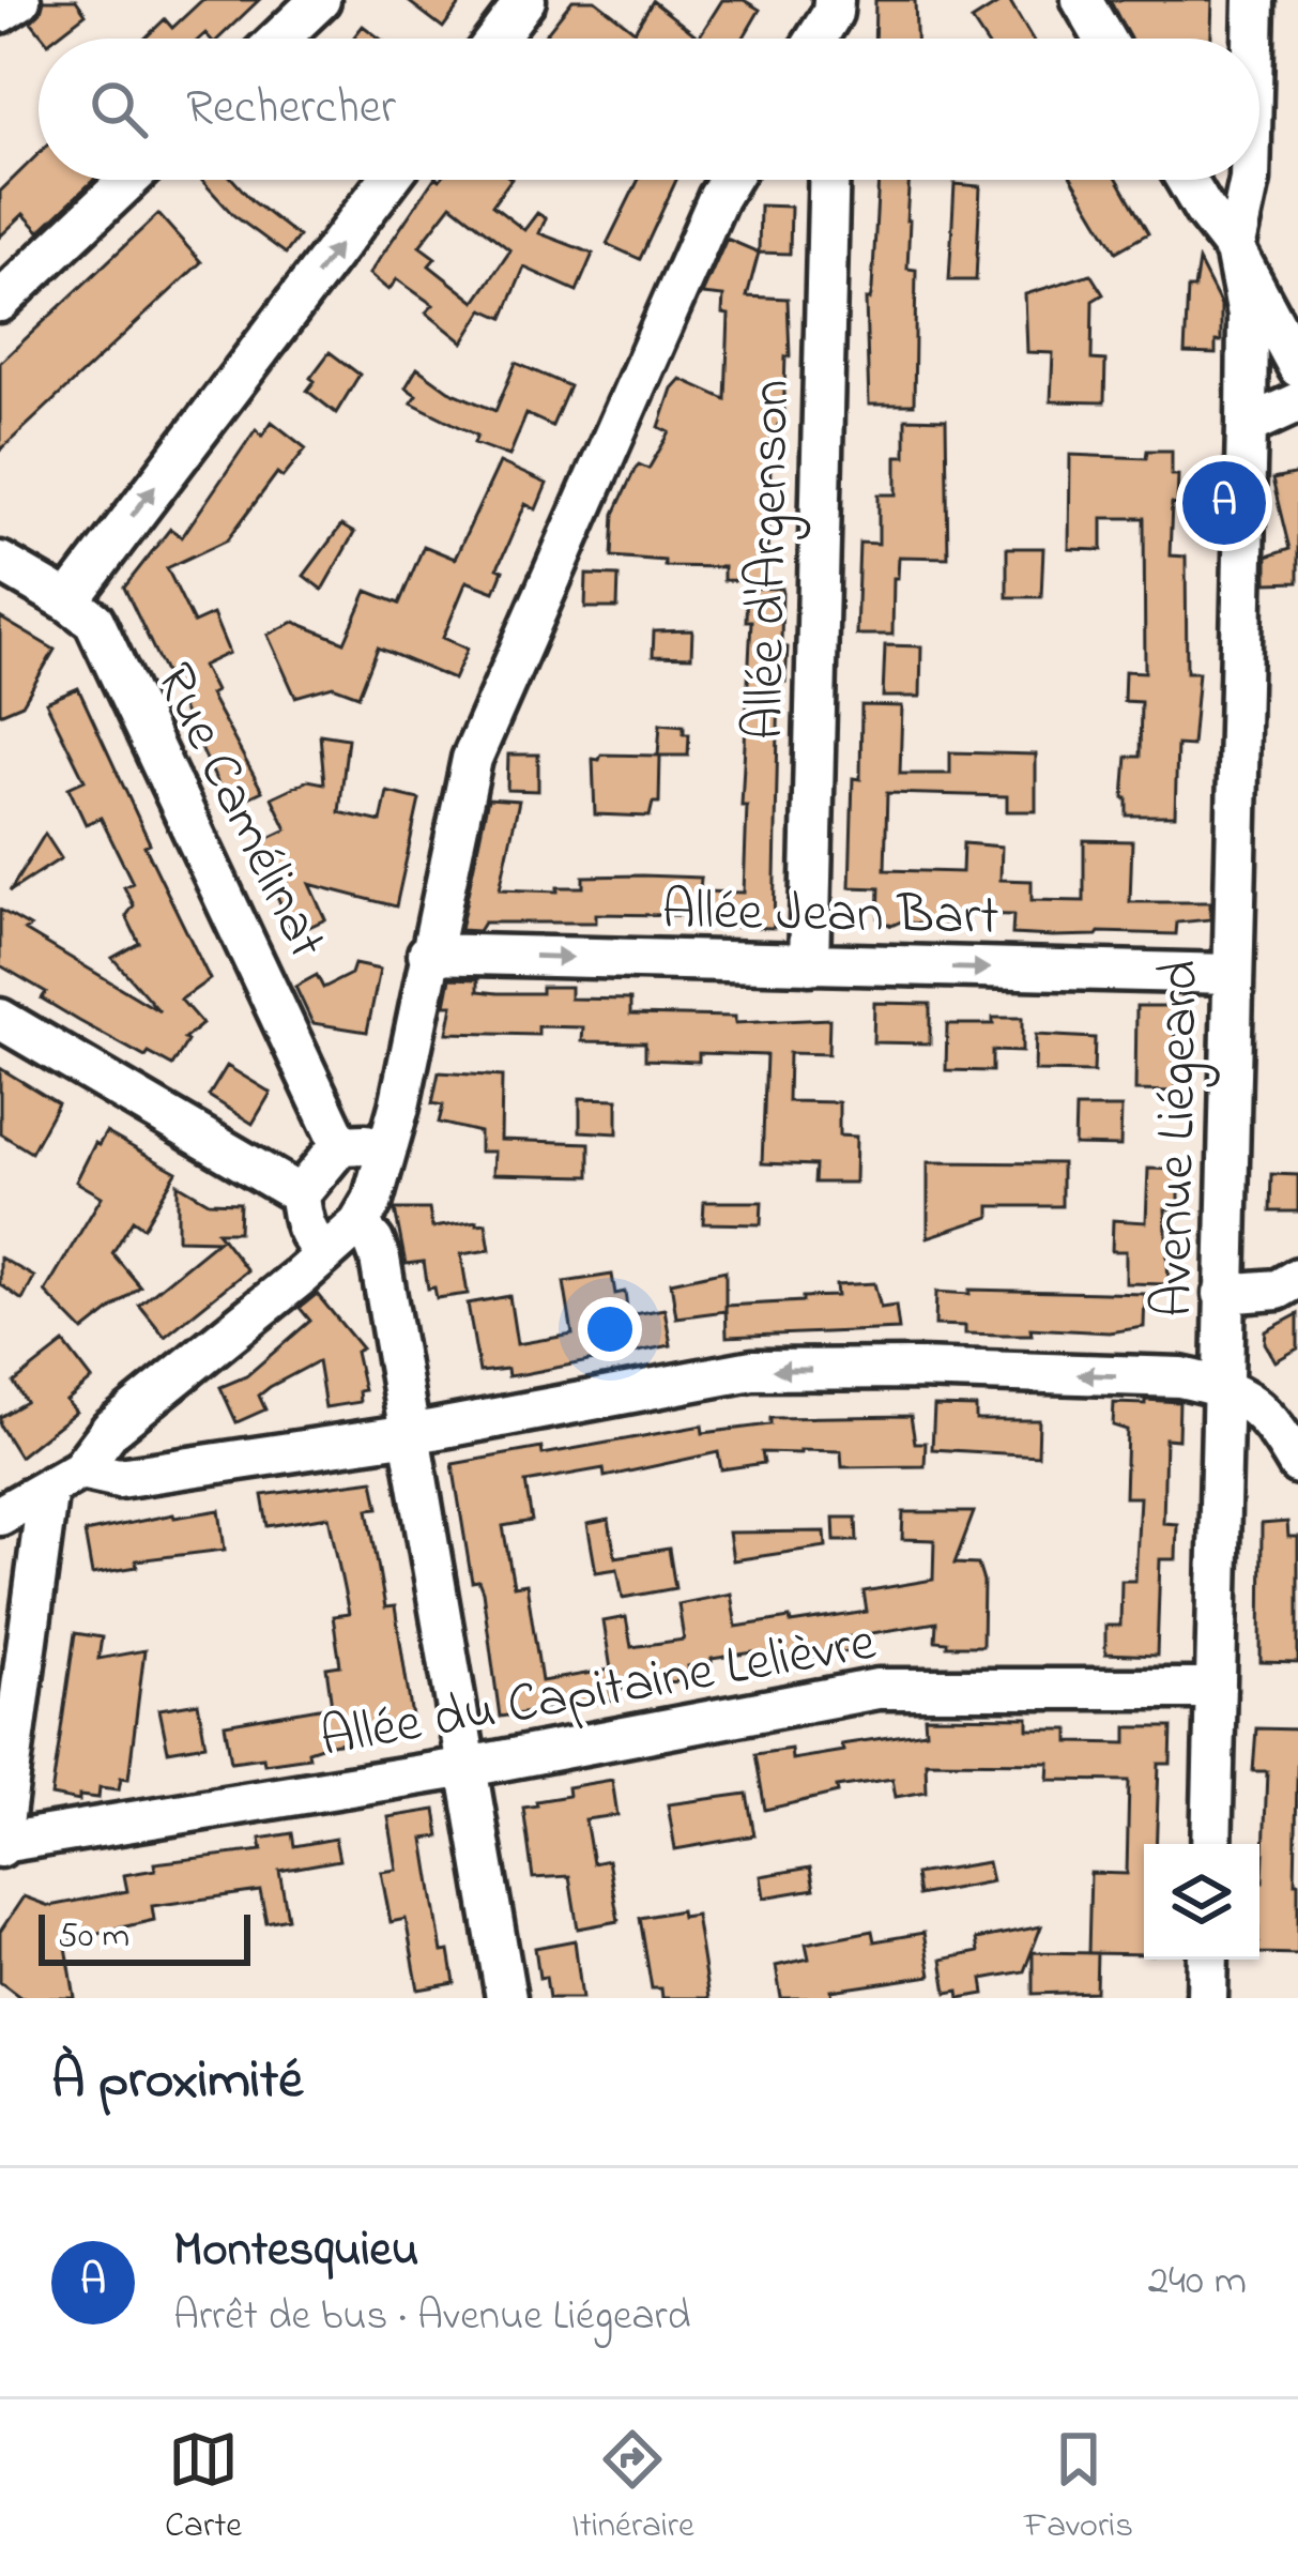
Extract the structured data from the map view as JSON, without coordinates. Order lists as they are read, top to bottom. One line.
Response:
{"streets":{"street":["Allée d'Argenson","Rue Camélinat","Allée Jean Bart","Avenue Liégeard","Allée du Capitaine Lelièvre"]},"crossings":[["Allée d'Argenson","Allée Jean Bart"],["Allée Jean Bart","Avenue Liégeard"],["Avenue Liégeard","Allée du Capitaine Lelièvre"]],"one_way":["Allée Jean Bart"],"scale_bar":"50 m","page":{"search":"Rechercher","pins":"A","scale":"50 m","heading":"À proximité","list":[{"mark":"A","name":"Montesquieu","note":"Arrêt de bus · Avenue Liégeard","value":"240 m"}],"nav":["Carte","Itinéraire","Favoris"]}}
